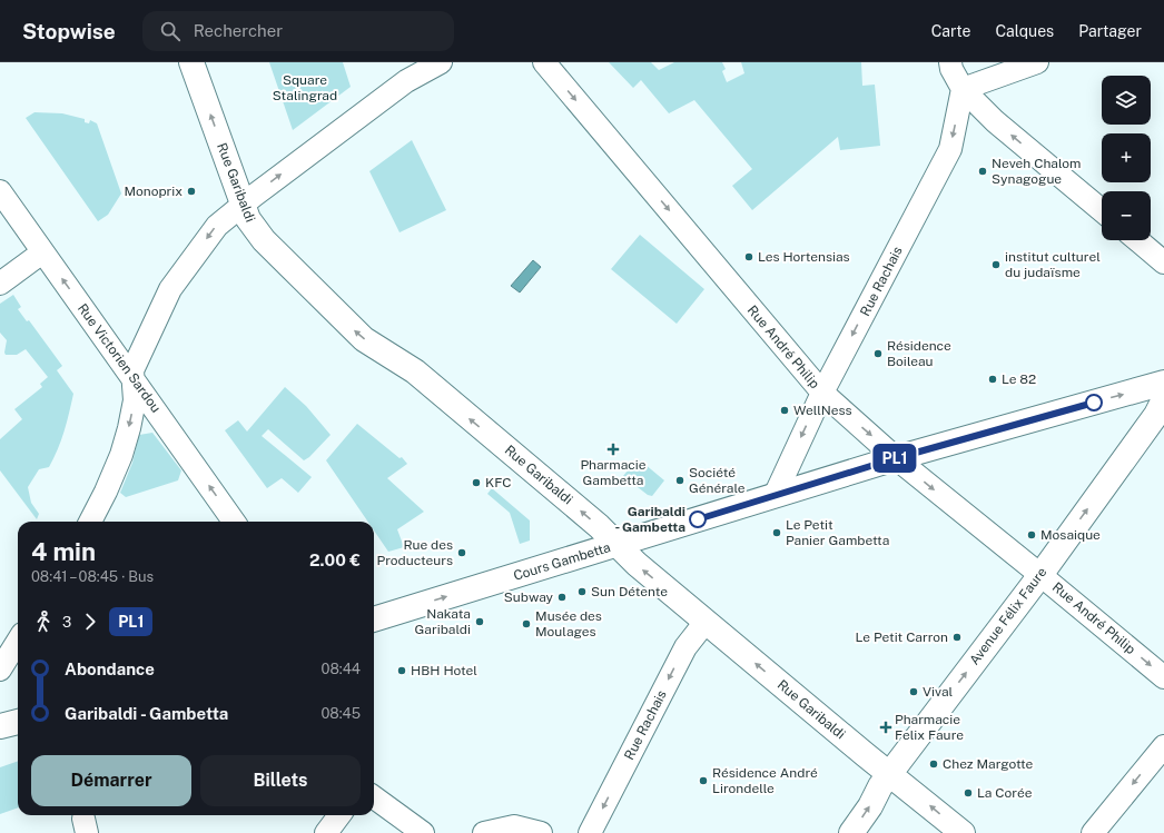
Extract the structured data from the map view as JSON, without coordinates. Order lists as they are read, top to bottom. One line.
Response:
{"streets":{"main road":["Rue Garibaldi","Cours Gambetta","Avenue Félix Faure"],"street":["Rue Rachais","Rue André Philip","Rue Victorien Sardou"]},"crossings":[["Rue Garibaldi","Rue Rachais"],["Rue Garibaldi","Cours Gambetta"],["Rue Garibaldi","Avenue Félix Faure"],["Rue Rachais","Rue André Philip"],["Rue Rachais","Cours Gambetta"],["Rue André Philip","Cours Gambetta"],["Rue André Philip","Avenue Félix Faure"]],"one_way":["Rue Garibaldi","Rue Rachais","Rue André Philip","Rue Victorien Sardou","Cours Gambetta","Avenue Félix Faure"],"parks":["Square Stalingrad"],"places":{"other":["Neveh Chalom Synagogue","Monoprix","Les Hortensias","institut culturel du judaïsme","Résidence Boileau","Le 82","WellNess","Société Générale","KFC","Garibaldi - Gambetta","Le Petit Panier Gambetta","Mosaique","Rue des Producteurs","Sun Détente","Subway","Nakata Garibaldi","Musée des Moulages","Le Petit Carron","HBH Hotel","Vival","Chez Margotte","Résidence André Lirondelle","La Corée"],"health":["Pharmacie Gambetta","Pharmacie Felix Faure"]},"lines":["bus line PL1"],"page":{"header":"Stopwise","search":"Rechercher","nav":["Carte","Calques","Partager"],"on_map":"PL1","map_buttons":["+","−"],"heading":["4 min","08:41 – 08:45 · Bus","2.00 €"],"legs":["3","PL1"],"list":[{"name":"Abondance","value":"08:44"},{"name":"Garibaldi - Gambetta","value":"08:45"}],"buttons":["Démarrer","Billets"]}}
